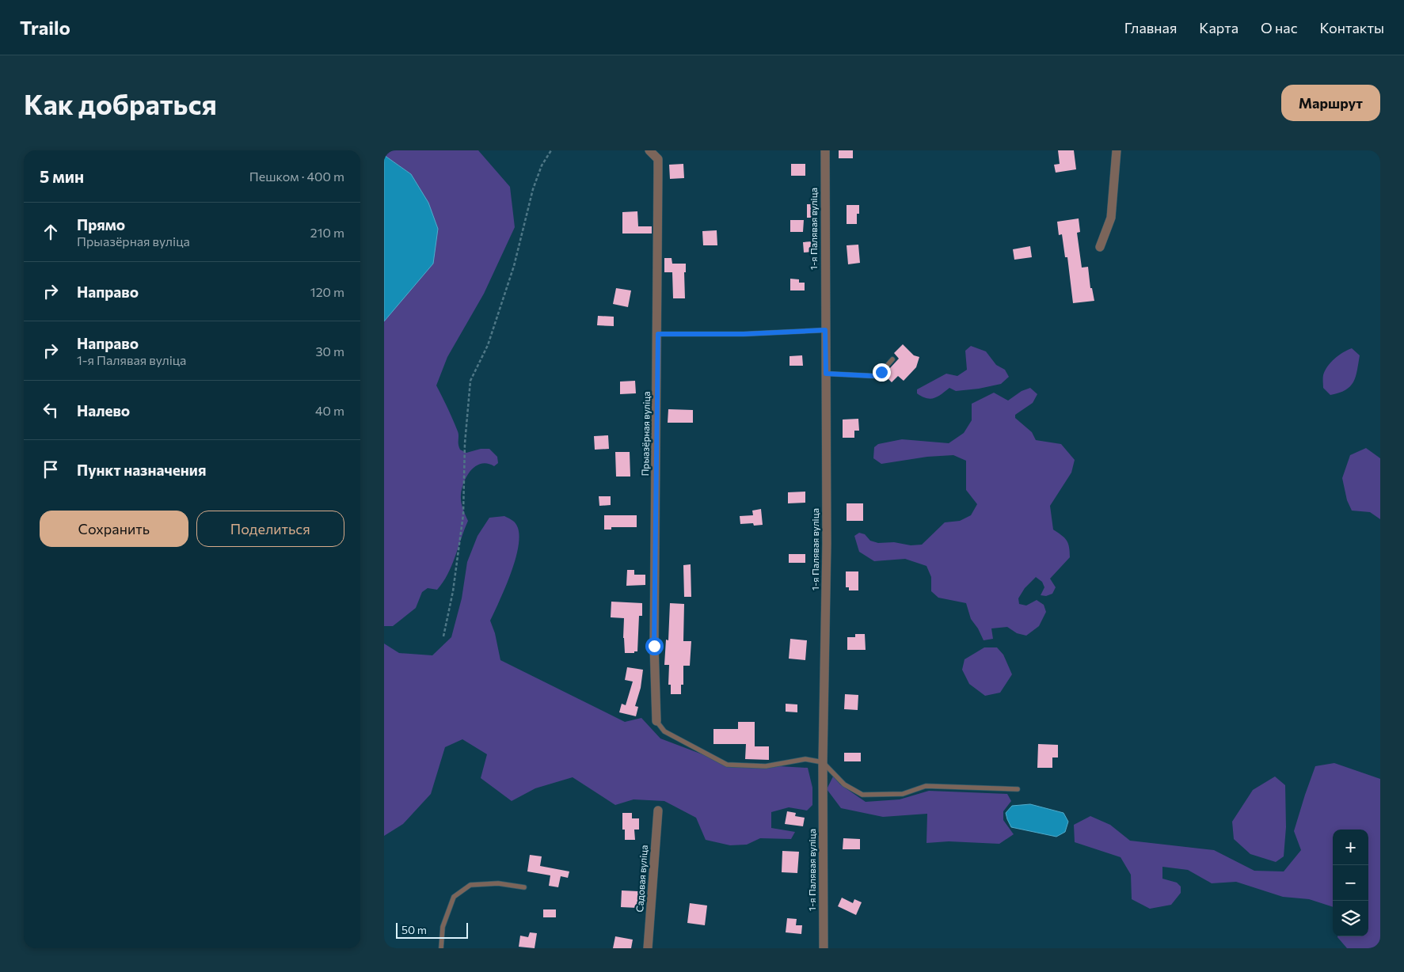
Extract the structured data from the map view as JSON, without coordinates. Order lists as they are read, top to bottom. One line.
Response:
{"streets":{"street":["1-я Палявая вуліца","Прыазёрная вуліца","Садовая вуліца"]},"scale_bar":"50 m","page":{"header":"Trailo","nav":["Главная","Карта","О нас","Контакты"],"buttons":["Маршрут",["Сохранить","Поделиться"]],"title":"Как добраться","heading":["5 мин","Пешком · 400 m"],"list":[["Прямо","Прыазёрная вуліца","210 m"],["Направо","120 m"],["Направо","1-я Палявая вуліца","30 m"],["Налево","40 m"],"Пункт назначения"],"map_buttons":["+","−"],"scale":"50 m"}}
